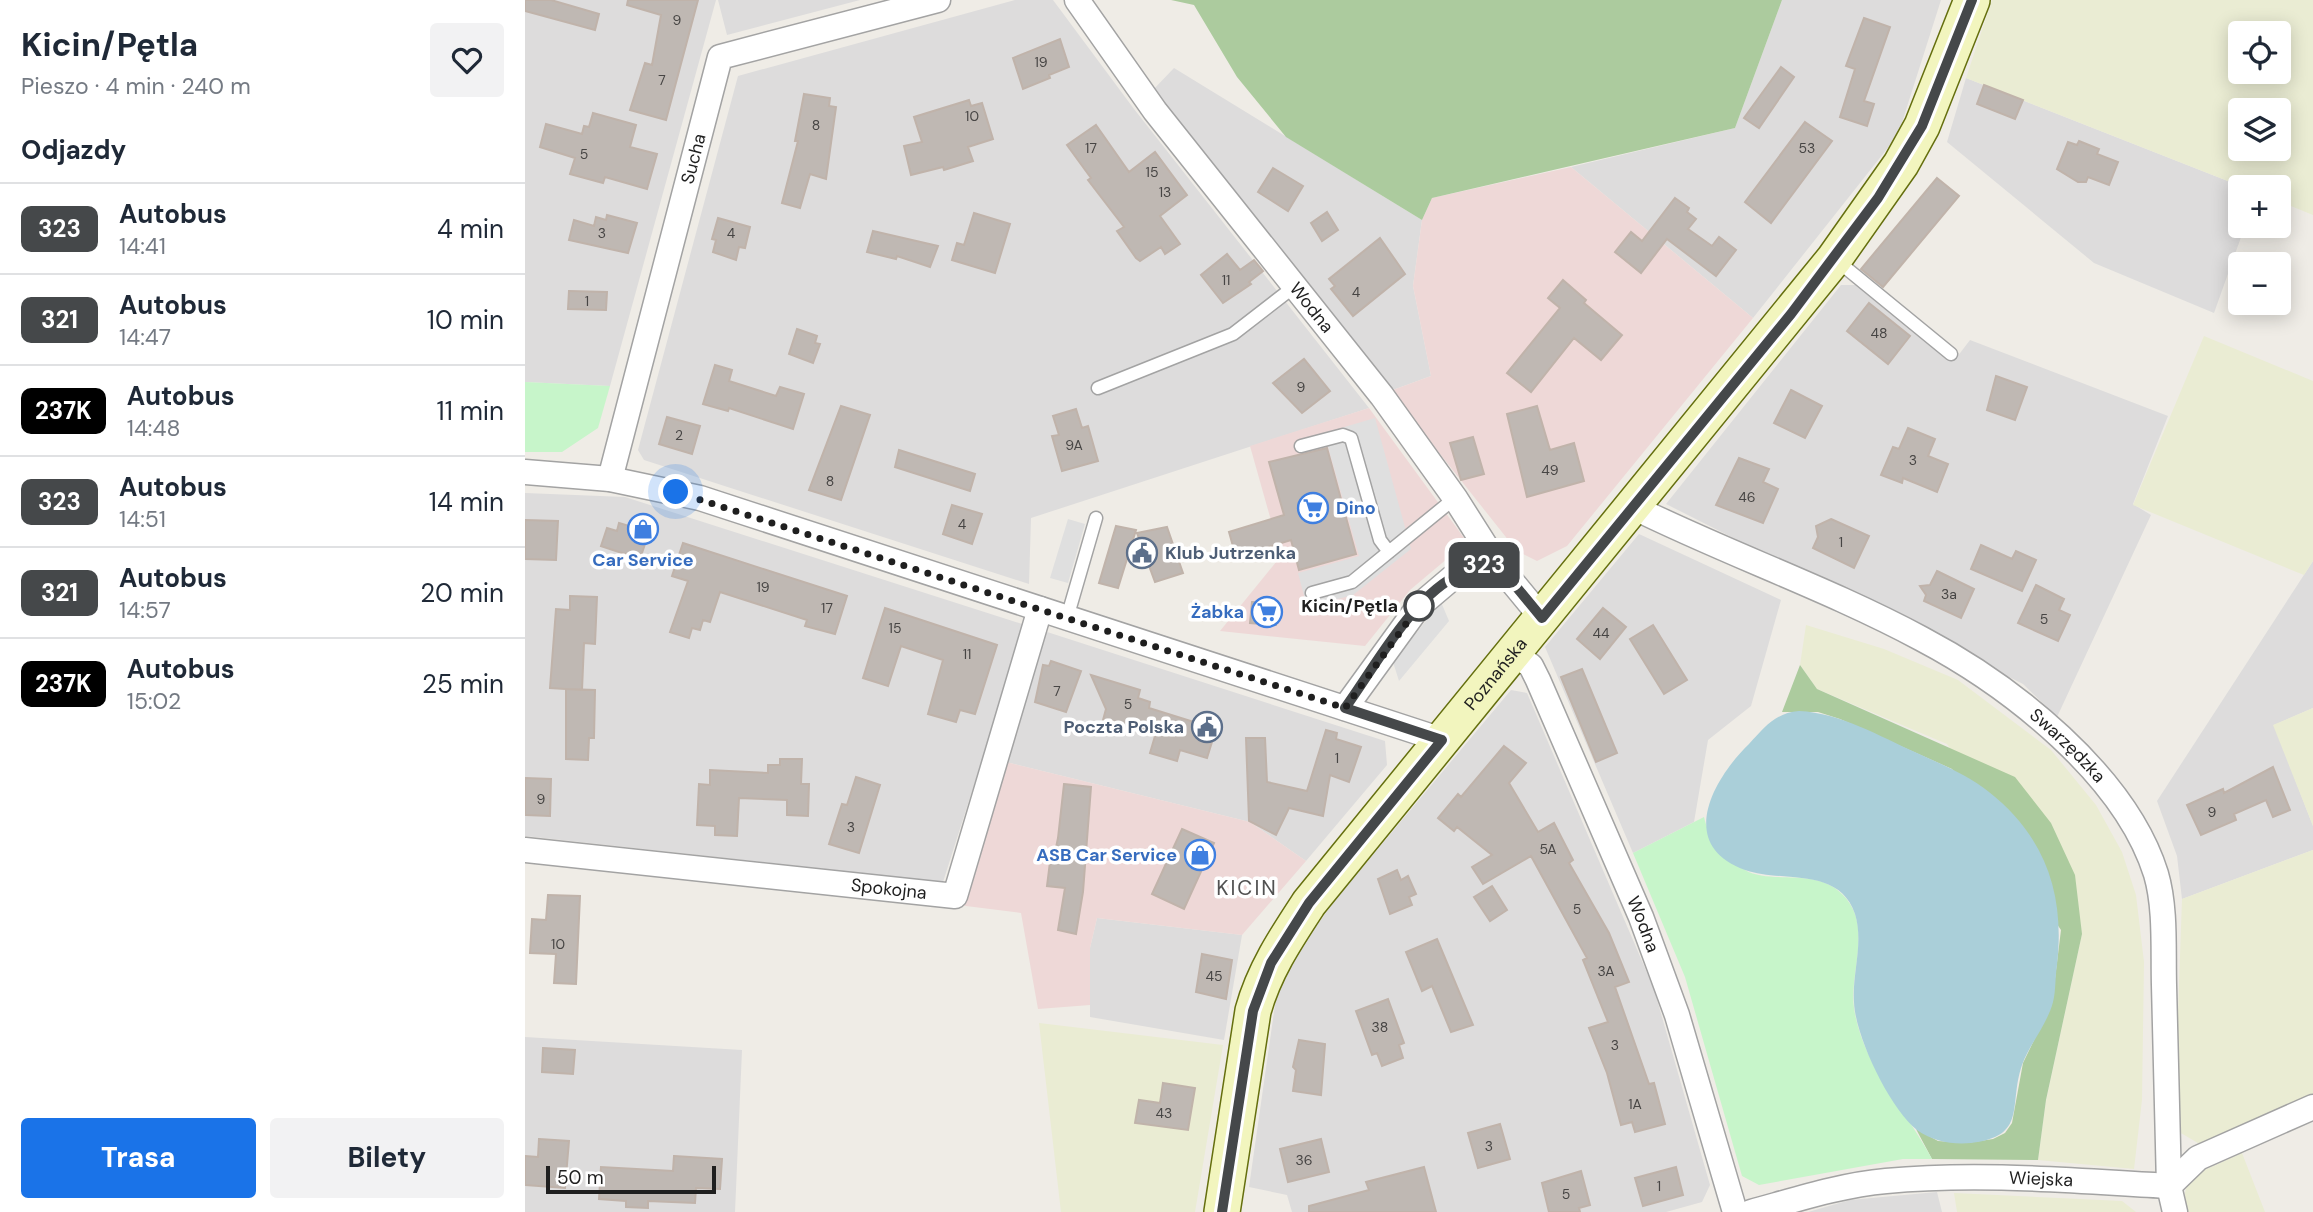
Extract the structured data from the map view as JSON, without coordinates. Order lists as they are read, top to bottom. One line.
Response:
{"streets":{"street":["Sucha","Wodna","Poznańska","Swarzędzka","Spokojna","Wiejska"]},"crossings":[["Wodna","Poznańska"],["Poznańska","Swarzędzka"],["Swarzędzka","Wiejska"]],"districts":["KICIN"],"places":{"supermarket":["Dino","Żabka"],"shop":["Car Service","ASB Car Service"],"public building":["Klub Jutrzenka","Poczta Polska"],"other":["Kicin/Pętla"]},"lines":["bus line 323"],"house_numbers":["9","19","7","10","8","17","53","5","15","13","3","4","11","4","1","48","9","2","9A","3","49","8","46","4","1","19","3a","17","5","15","44","11","7","5","1","9","9","3","5A","5","10","3A","45","38","3","1A","43","3","36","1","5"],"scale_bar":"50 m","page":{"heading":[["Kicin/Pętla","Pieszo · 4 min · 240 m"],"Odjazdy"],"on_map":"323","map_buttons":["+","−"],"list":[{"mark":"323","name":"Autobus","note":"14:41","value":"4 min"},{"mark":"321","name":"Autobus","note":"14:47","value":"10 min"},{"mark":"237K","name":"Autobus","note":"14:48","value":"11 min"},{"mark":"323","name":"Autobus","note":"14:51","value":"14 min"},{"mark":"321","name":"Autobus","note":"14:57","value":"20 min"},{"mark":"237K","name":"Autobus","note":"15:02","value":"25 min"}],"buttons":["Trasa","Bilety"],"scale":"50 m"}}
